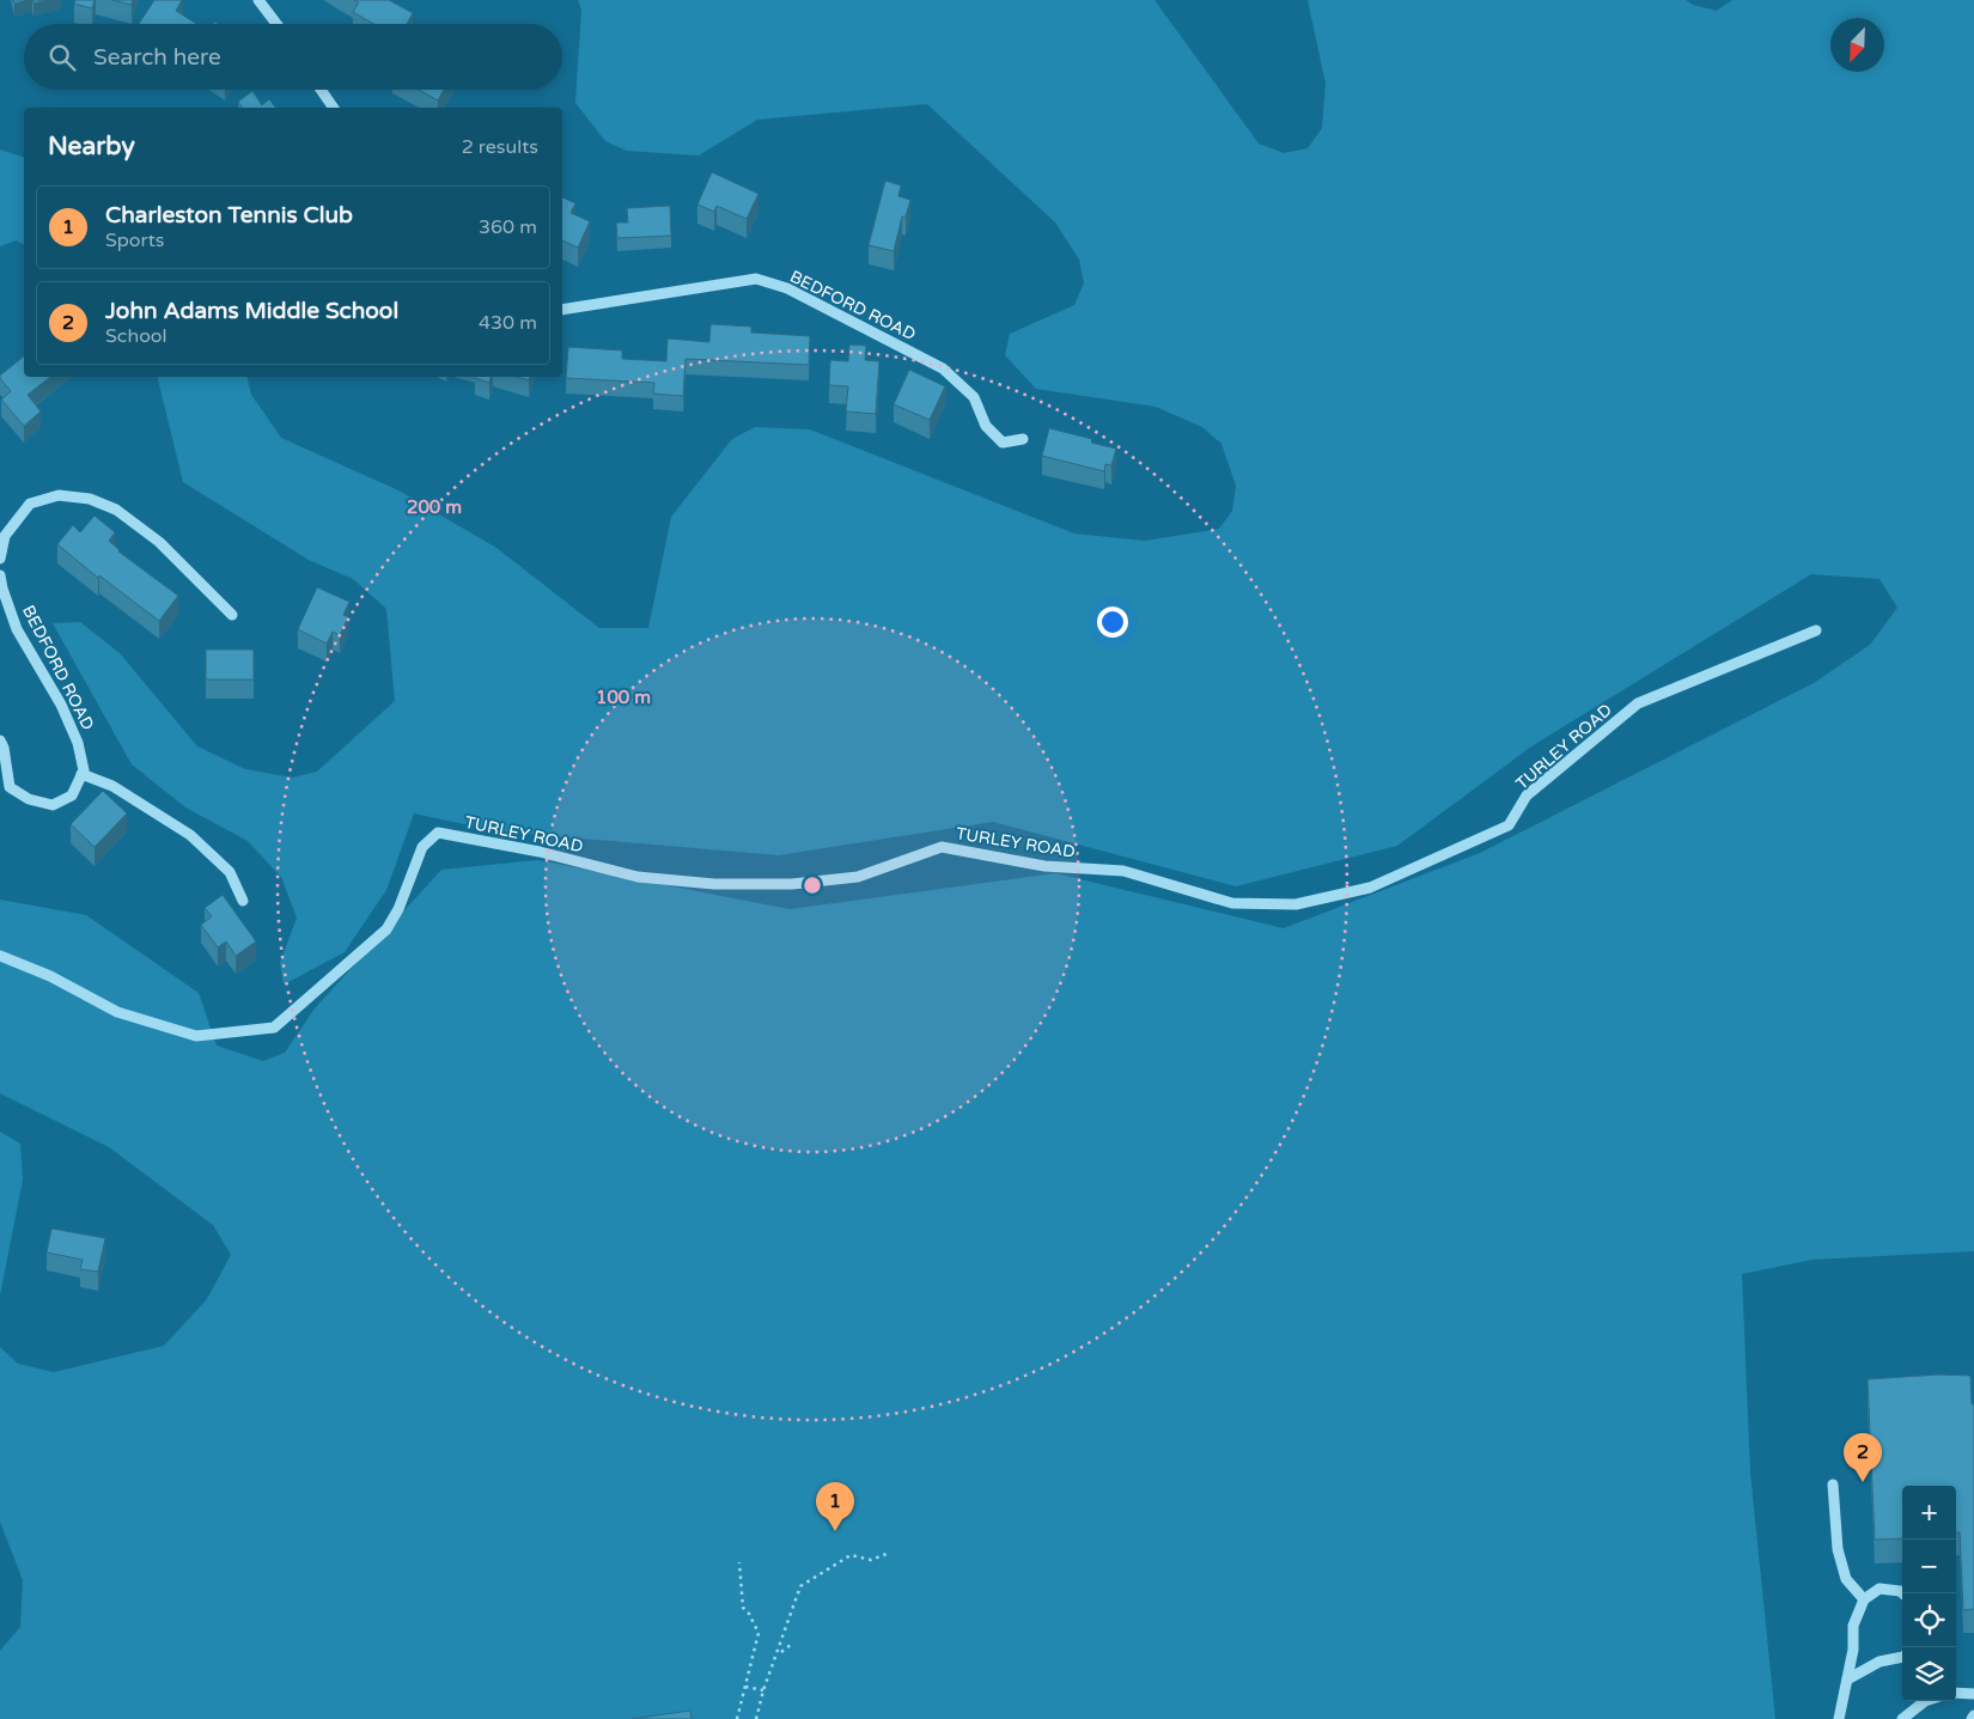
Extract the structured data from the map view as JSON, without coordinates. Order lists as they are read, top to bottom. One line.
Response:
{"streets":{"street":["BEDFORD ROAD","TURLEY ROAD"]},"north":"bottom left","page":{"search":"Search here","heading":["Nearby","2 results"],"list":[{"mark":"1","name":"Charleston Tennis Club","note":"Sports","value":"360 m"},{"mark":"2","name":"John Adams Middle School","note":"School","value":"430 m"}],"pins":["2","1"],"map_buttons":["+","−"]},"rings":["200 m","100 m"]}
